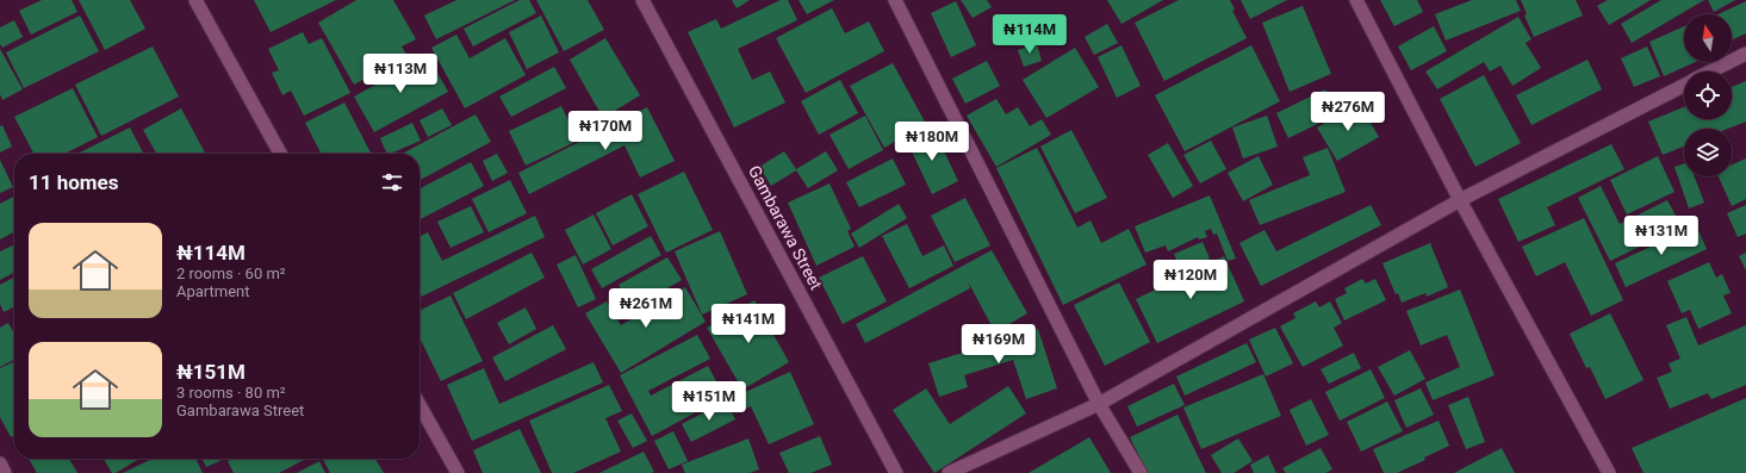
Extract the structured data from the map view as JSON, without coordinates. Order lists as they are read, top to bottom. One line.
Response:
{"streets":{"street":["Gambarawa Street"]},"north":"top","page":{"price":["₦114M","₦113M","₦276M","₦170M","₦180M","₦131M","₦120M","₦261M","₦141M","₦169M","₦151M"],"heading":"11 homes","list":[{"name":"₦114M","note":"2 rooms · 60 m² · Apartment"},{"name":"₦151M","note":"3 rooms · 80 m² · Gambarawa Street"}]}}
